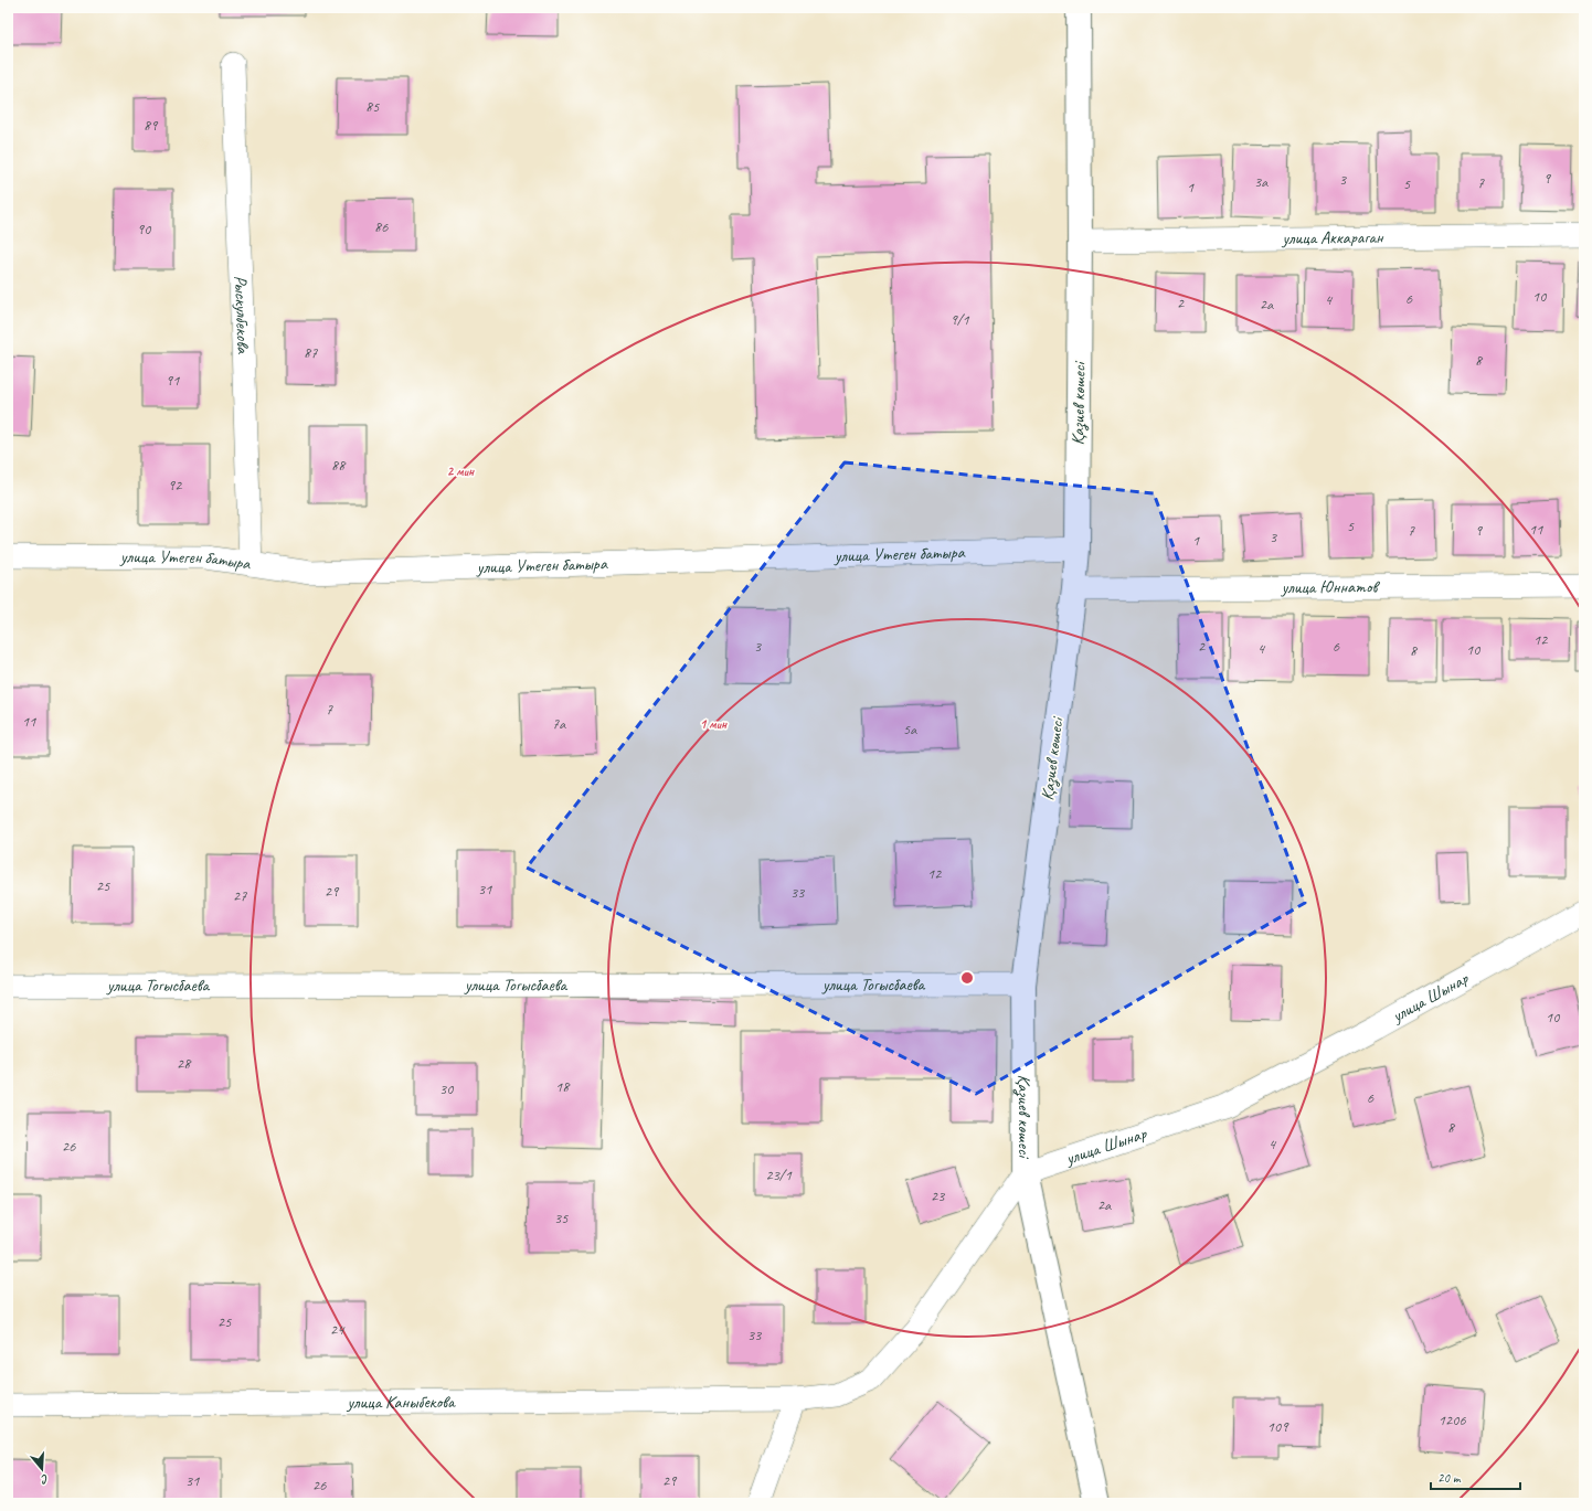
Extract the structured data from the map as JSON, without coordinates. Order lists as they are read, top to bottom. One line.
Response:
{"streets":{"street":["улица Аккараган","Рыскулбекова","Қазиев көшесі","улица Утеген батыра","улица Юннатов","улица Тогысбаева","улица Шынар","улица Каныбекова"]},"crossings":[["улица Аккараган","Қазиев көшесі"],["Рыскулбекова","улица Утеген батыра"],["Қазиев көшесі","улица Утеген батыра"],["Қазиев көшесі","улица Юннатов"],["Қазиев көшесі","улица Тогысбаева"],["Қазиев көшесі","улица Шынар"]],"house_numbers":["85","89","9","3","3а","7","5","1","86","90","10","6","4","2","2а","9/1","87","8","91","88","92","5","11","7","9","3","1","12","3","2","6","4","10","8","7","11","7а","5а","12","25","31","29","33","27","10","28","18","30","6","8","4","26","23/1","23","2а","35","25","24","33","1206","109","31","29","26"],"scale_bar":"20 m","north":"bottom","rings":["2 мин","1 мин"]}
